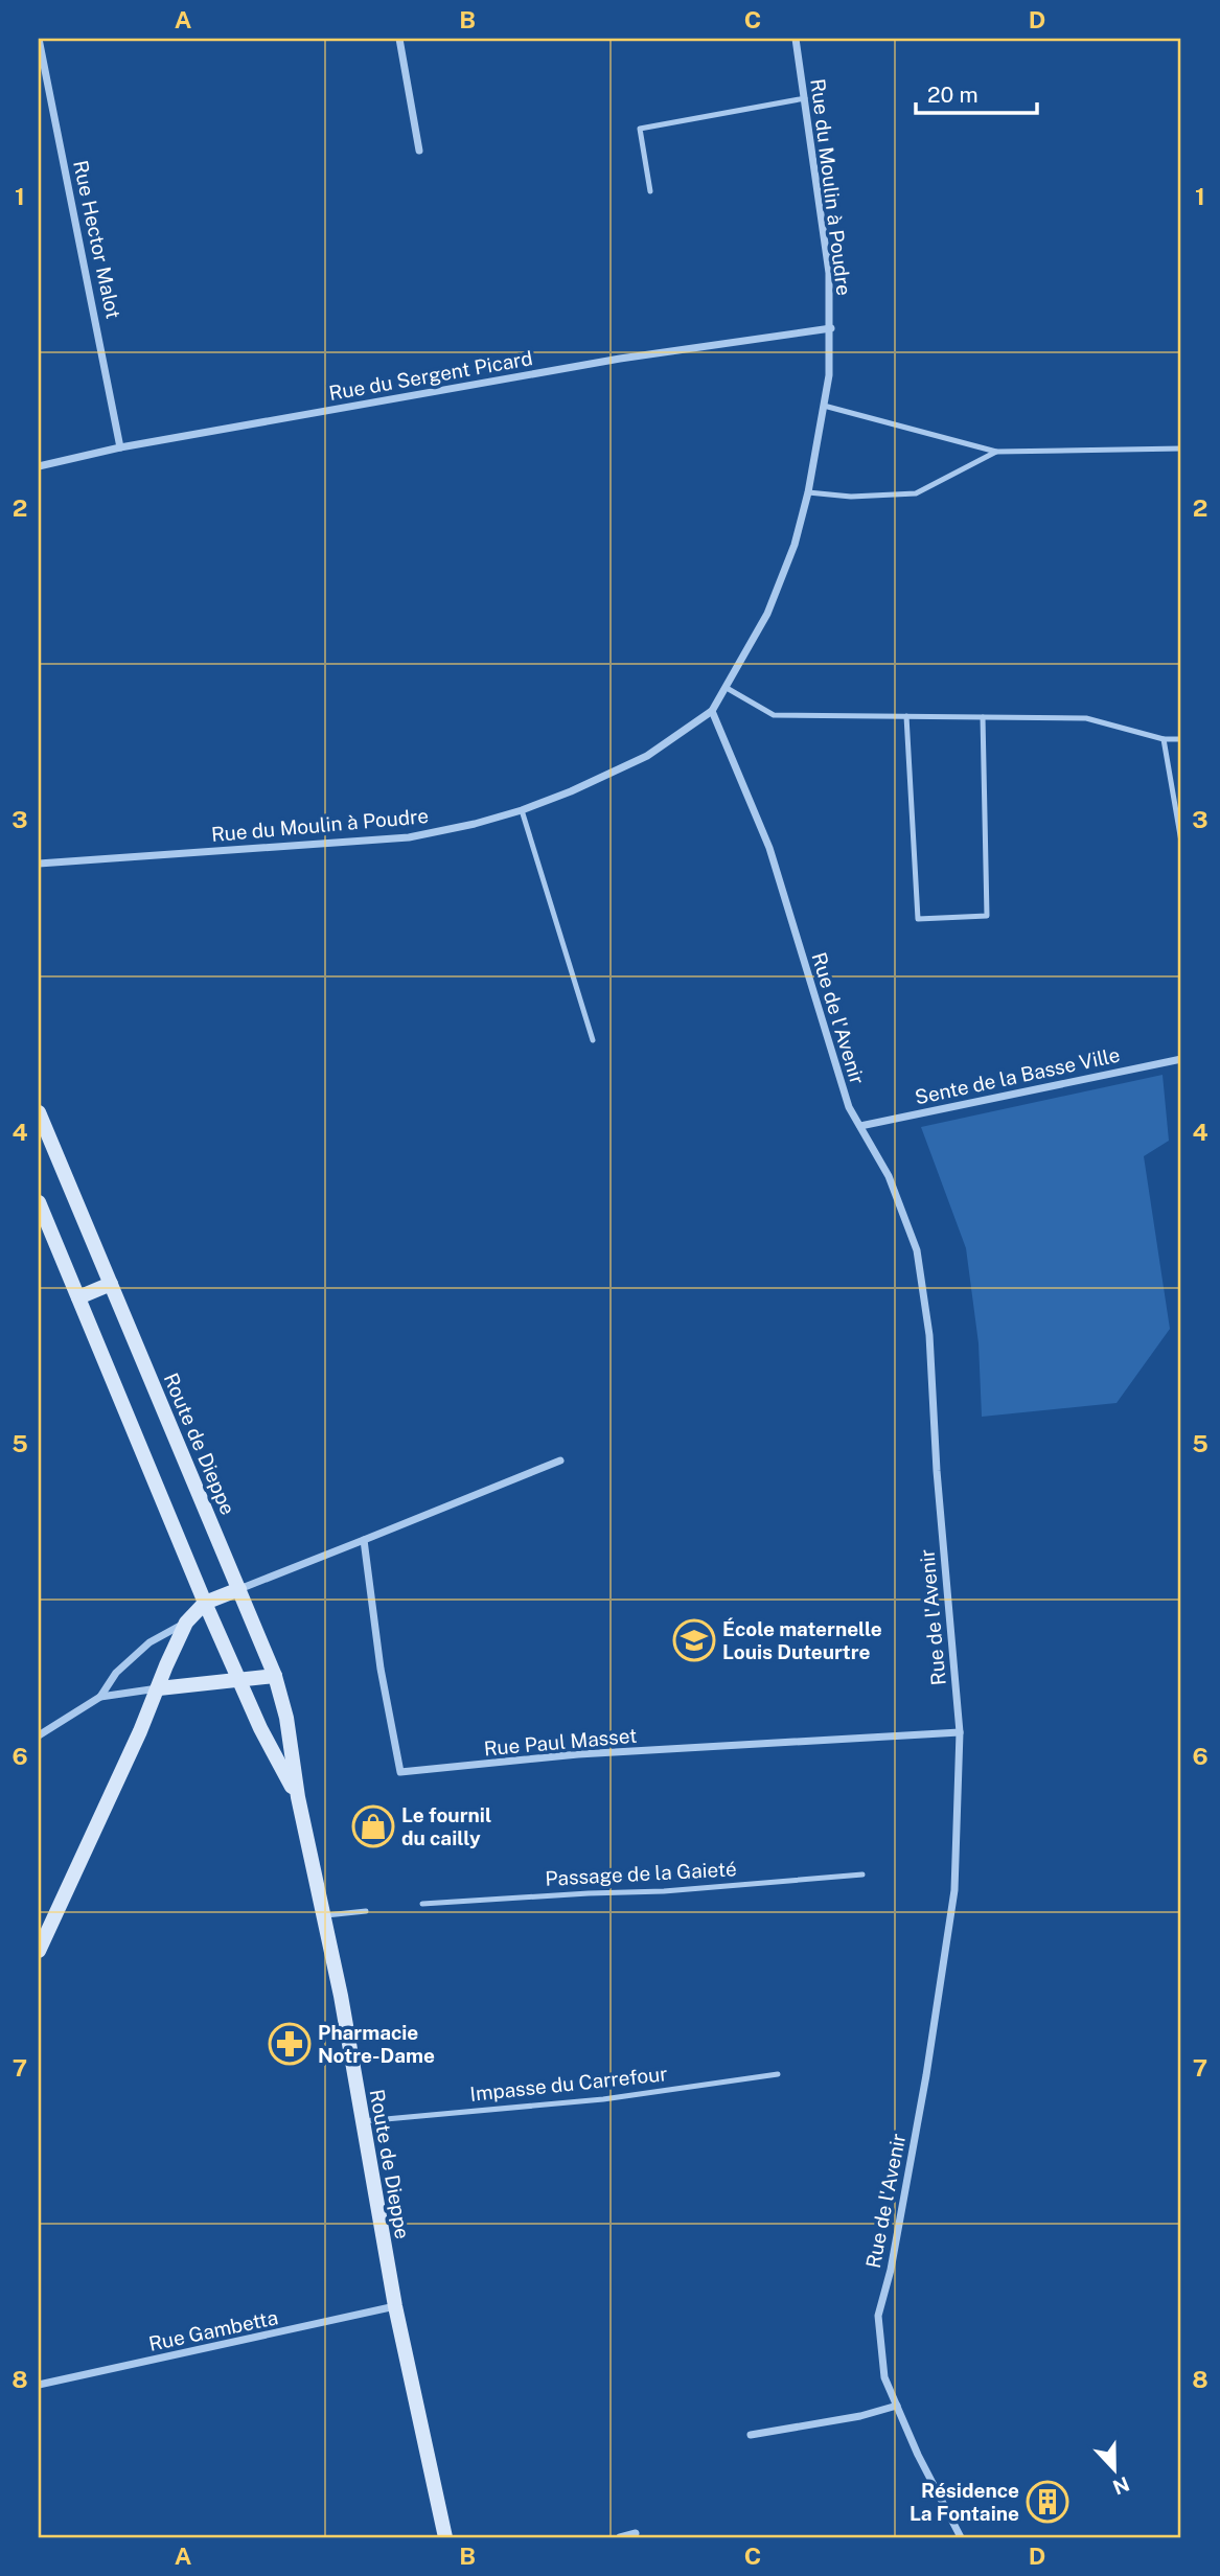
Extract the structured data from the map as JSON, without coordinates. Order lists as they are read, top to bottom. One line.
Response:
{"streets":{"main road":["Route de Dieppe"],"street":["Rue du Moulin à Poudre","Rue Hector Malot","Rue du Sergent Picard","Rue de l'Avenir","Sente de la Basse Ville","Rue Paul Masset","Rue Gambetta"],"lane":["Passage de la Gaieté","Impasse du Carrefour"]},"crossings":[["Rue du Moulin à Poudre","Rue du Sergent Picard"],["Rue du Moulin à Poudre","Rue de l'Avenir"],["Rue Hector Malot","Rue du Sergent Picard"],["Rue de l'Avenir","Sente de la Basse Ville"],["Rue de l'Avenir","Rue Paul Masset"],["Route de Dieppe","Impasse du Carrefour"],["Route de Dieppe","Rue Gambetta"]],"places":{"school or university":["École maternelle Louis Duteurtre"],"shop":["Le fournil du cailly"],"pharmacy":["Pharmacie Notre-Dame"],"building":["Résidence La Fontaine"]},"scale_bar":"20 m","north":"bottom","grid":{"columns":["A","B","C","D"],"rows":["1","2","3","4","5","6","7","8"]}}
